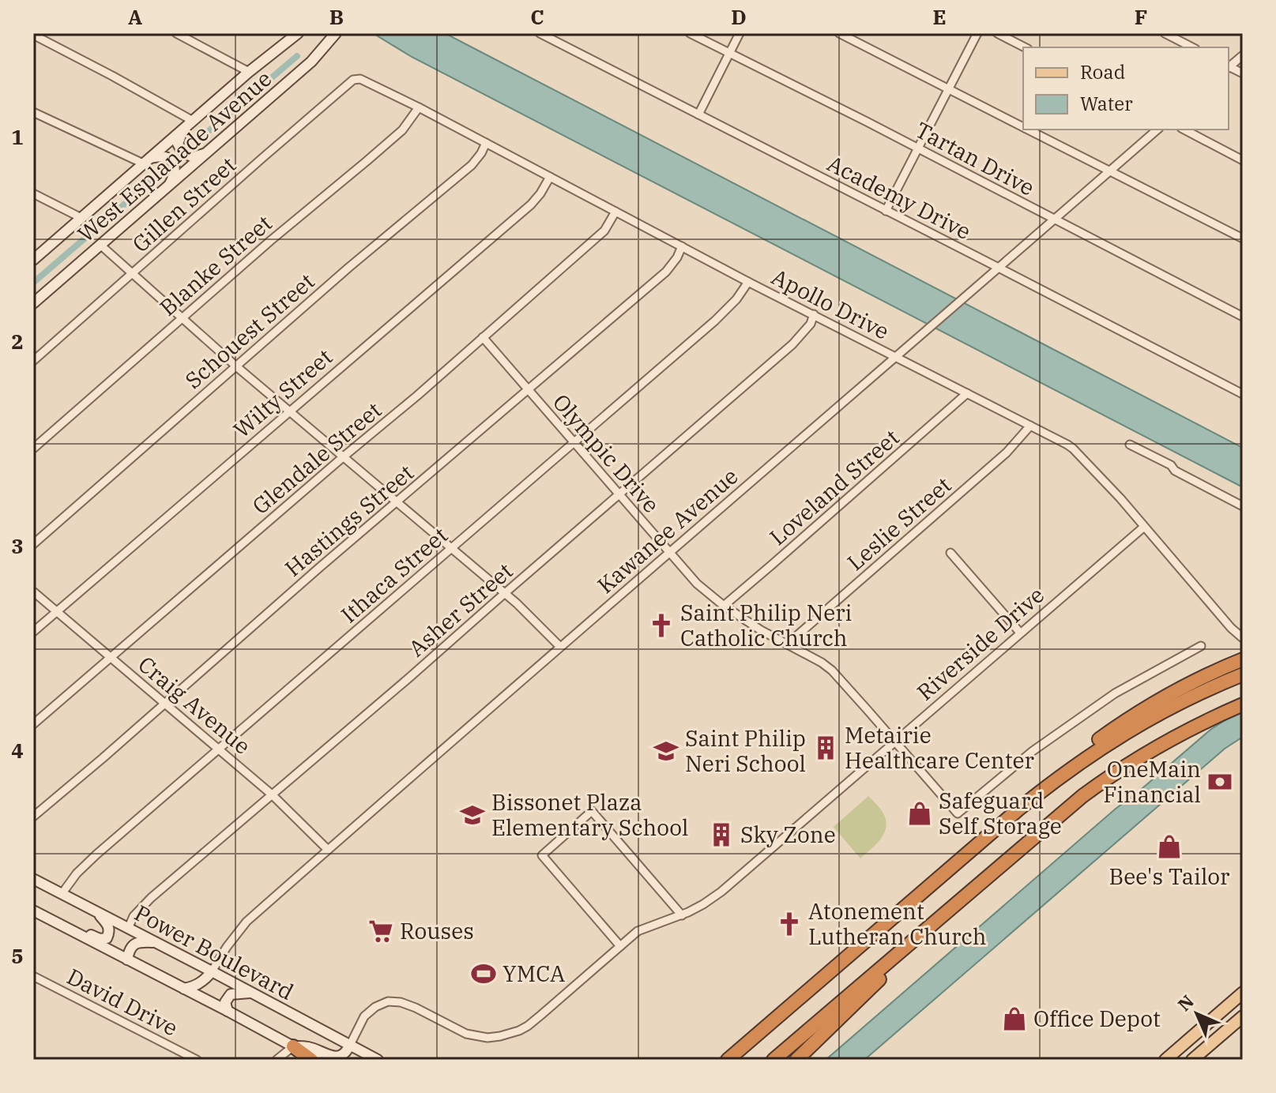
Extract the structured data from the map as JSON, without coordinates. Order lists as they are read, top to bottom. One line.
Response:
{"streets":{"main road":["West Esplanade Avenue","Power Boulevard"],"street":["Tartan Drive","Academy Drive","Gillen Street","Blanke Street","Apollo Drive","Schouest Street","Wilty Street","Olympic Drive","Glendale Street","Loveland Street","Hastings Street","Leslie Street","Kawanee Avenue","Ithaca Street","Asher Street","Riverside Drive","Craig Avenue","David Drive"]},"crossings":[["Tartan Drive","Kawanee Avenue"],["Academy Drive","Kawanee Avenue"],["Gillen Street","Apollo Drive"],["Blanke Street","Apollo Drive"],["Apollo Drive","Schouest Street"],["Apollo Drive","Wilty Street"],["Apollo Drive","Glendale Street"],["Apollo Drive","Loveland Street"],["Apollo Drive","Hastings Street"],["Apollo Drive","Leslie Street"],["Apollo Drive","Kawanee Avenue"],["Apollo Drive","Ithaca Street"],["Apollo Drive","Asher Street"],["Apollo Drive","Riverside Drive"],["Wilty Street","Craig Avenue"],["Olympic Drive","Glendale Street"],["Olympic Drive","Loveland Street"],["Olympic Drive","Hastings Street"],["Olympic Drive","Leslie Street"],["Olympic Drive","Kawanee Avenue"],["Olympic Drive","Ithaca Street"],["Olympic Drive","Asher Street"],["Olympic Drive","Riverside Drive"],["Glendale Street","Craig Avenue"],["Hastings Street","Craig Avenue"],["Kawanee Avenue","Craig Avenue"],["Kawanee Avenue","Power Boulevard"],["Ithaca Street","Craig Avenue"],["Ithaca Street","Power Boulevard"],["Asher Street","Craig Avenue"],["Asher Street","Power Boulevard"],["Riverside Drive","Power Boulevard"]],"places":{"church":["Saint Philip Neri Catholic Church","Atonement Lutheran Church"],"building":["Metairie Healthcare Center","Sky Zone"],"school or university":["Saint Philip Neri School","Bissonet Plaza Elementary School"],"bank":["OneMain Financial"],"shop":["Safeguard Self Storage","Bee's Tailor","Office Depot"],"supermarket":["Rouses"],"sports":["YMCA"]},"legend":["Road","Water"],"north":"top left","grid":{"columns":["A","B","C","D","E","F"],"rows":["1","2","3","4","5"]}}
